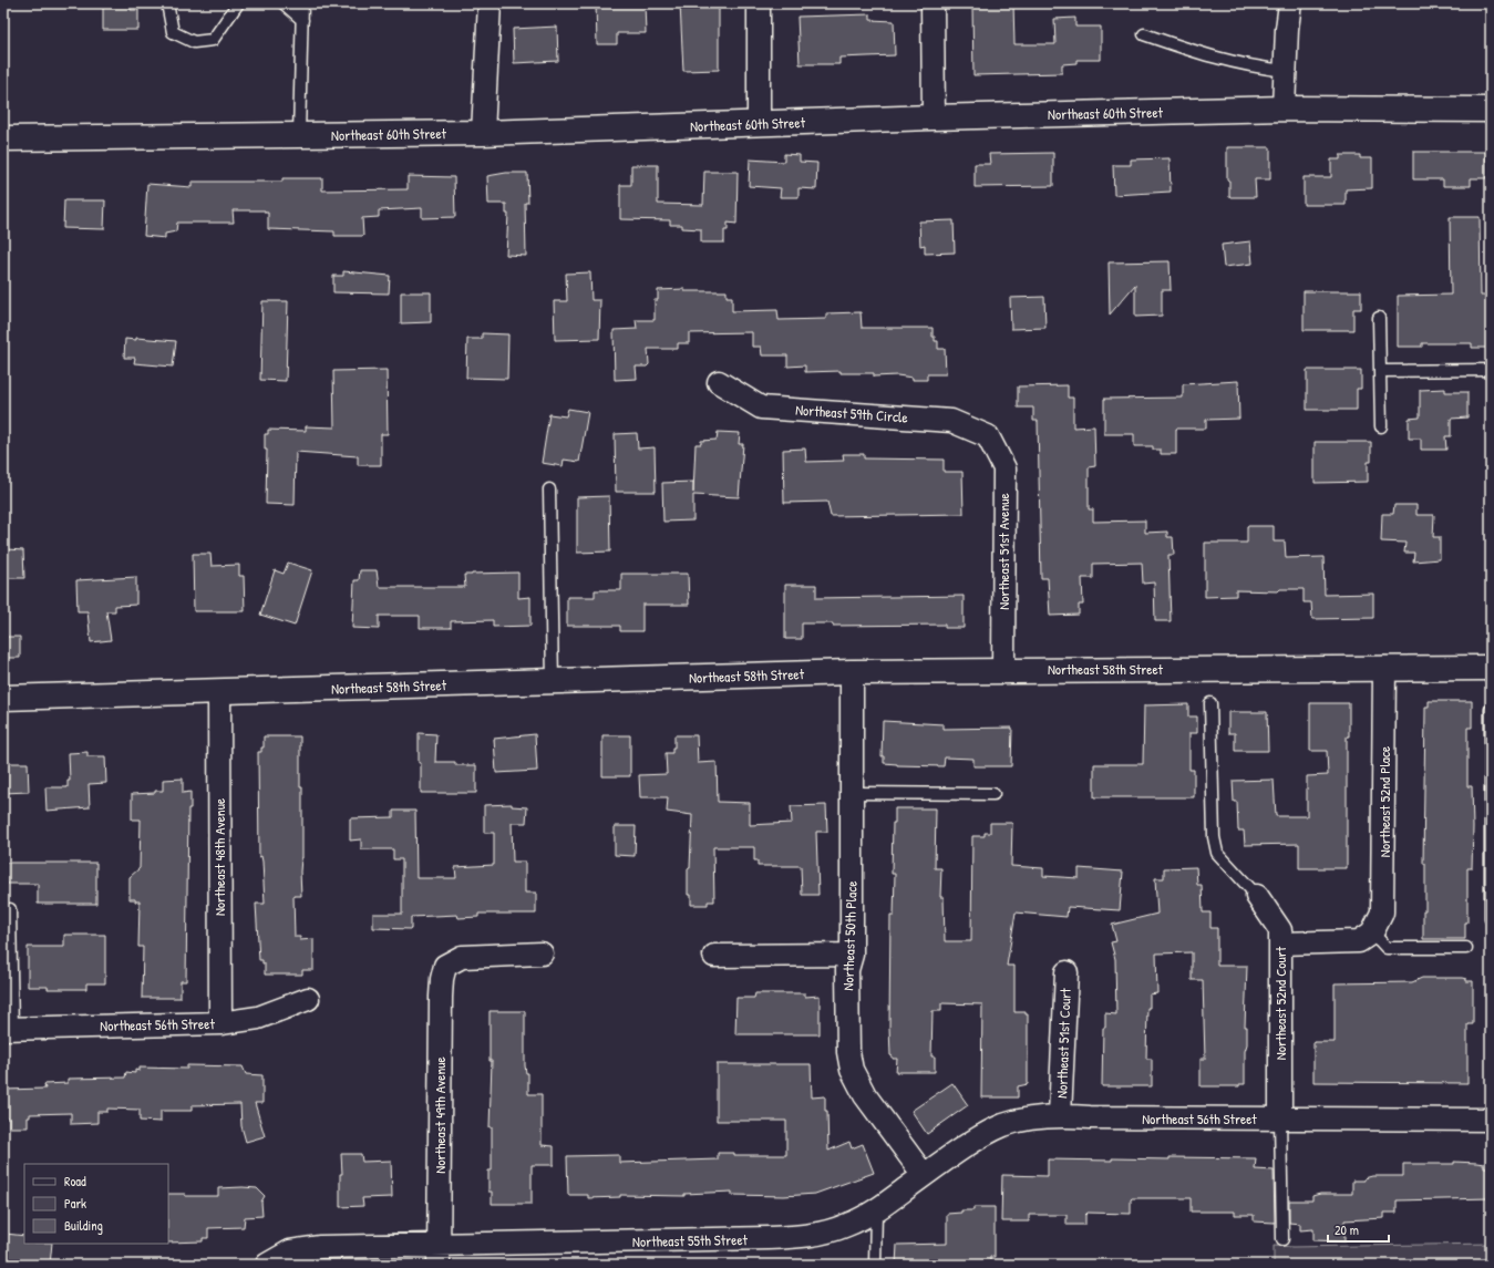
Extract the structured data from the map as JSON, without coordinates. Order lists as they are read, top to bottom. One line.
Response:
{"streets":{"street":["Northeast 60th Street","Northeast 59th Circle","Northeast 51st Avenue","Northeast 58th Street","Northeast 52nd Place","Northeast 48th Avenue","Northeast 50th Place","Northeast 52nd Court","Northeast 56th Street","Northeast 51st Court","Northeast 49th Avenue","Northeast 55th Street"]},"crossings":[["Northeast 59th Circle","Northeast 51st Avenue"],["Northeast 51st Avenue","Northeast 58th Street"],["Northeast 58th Street","Northeast 52nd Place"],["Northeast 58th Street","Northeast 48th Avenue"],["Northeast 58th Street","Northeast 50th Place"],["Northeast 48th Avenue","Northeast 56th Street"],["Northeast 50th Place","Northeast 56th Street"],["Northeast 50th Place","Northeast 55th Street"],["Northeast 52nd Court","Northeast 56th Street"],["Northeast 56th Street","Northeast 51st Court"],["Northeast 56th Street","Northeast 55th Street"],["Northeast 49th Avenue","Northeast 55th Street"]],"legend":["Road","Park","Building"],"scale_bar":"20 m"}
